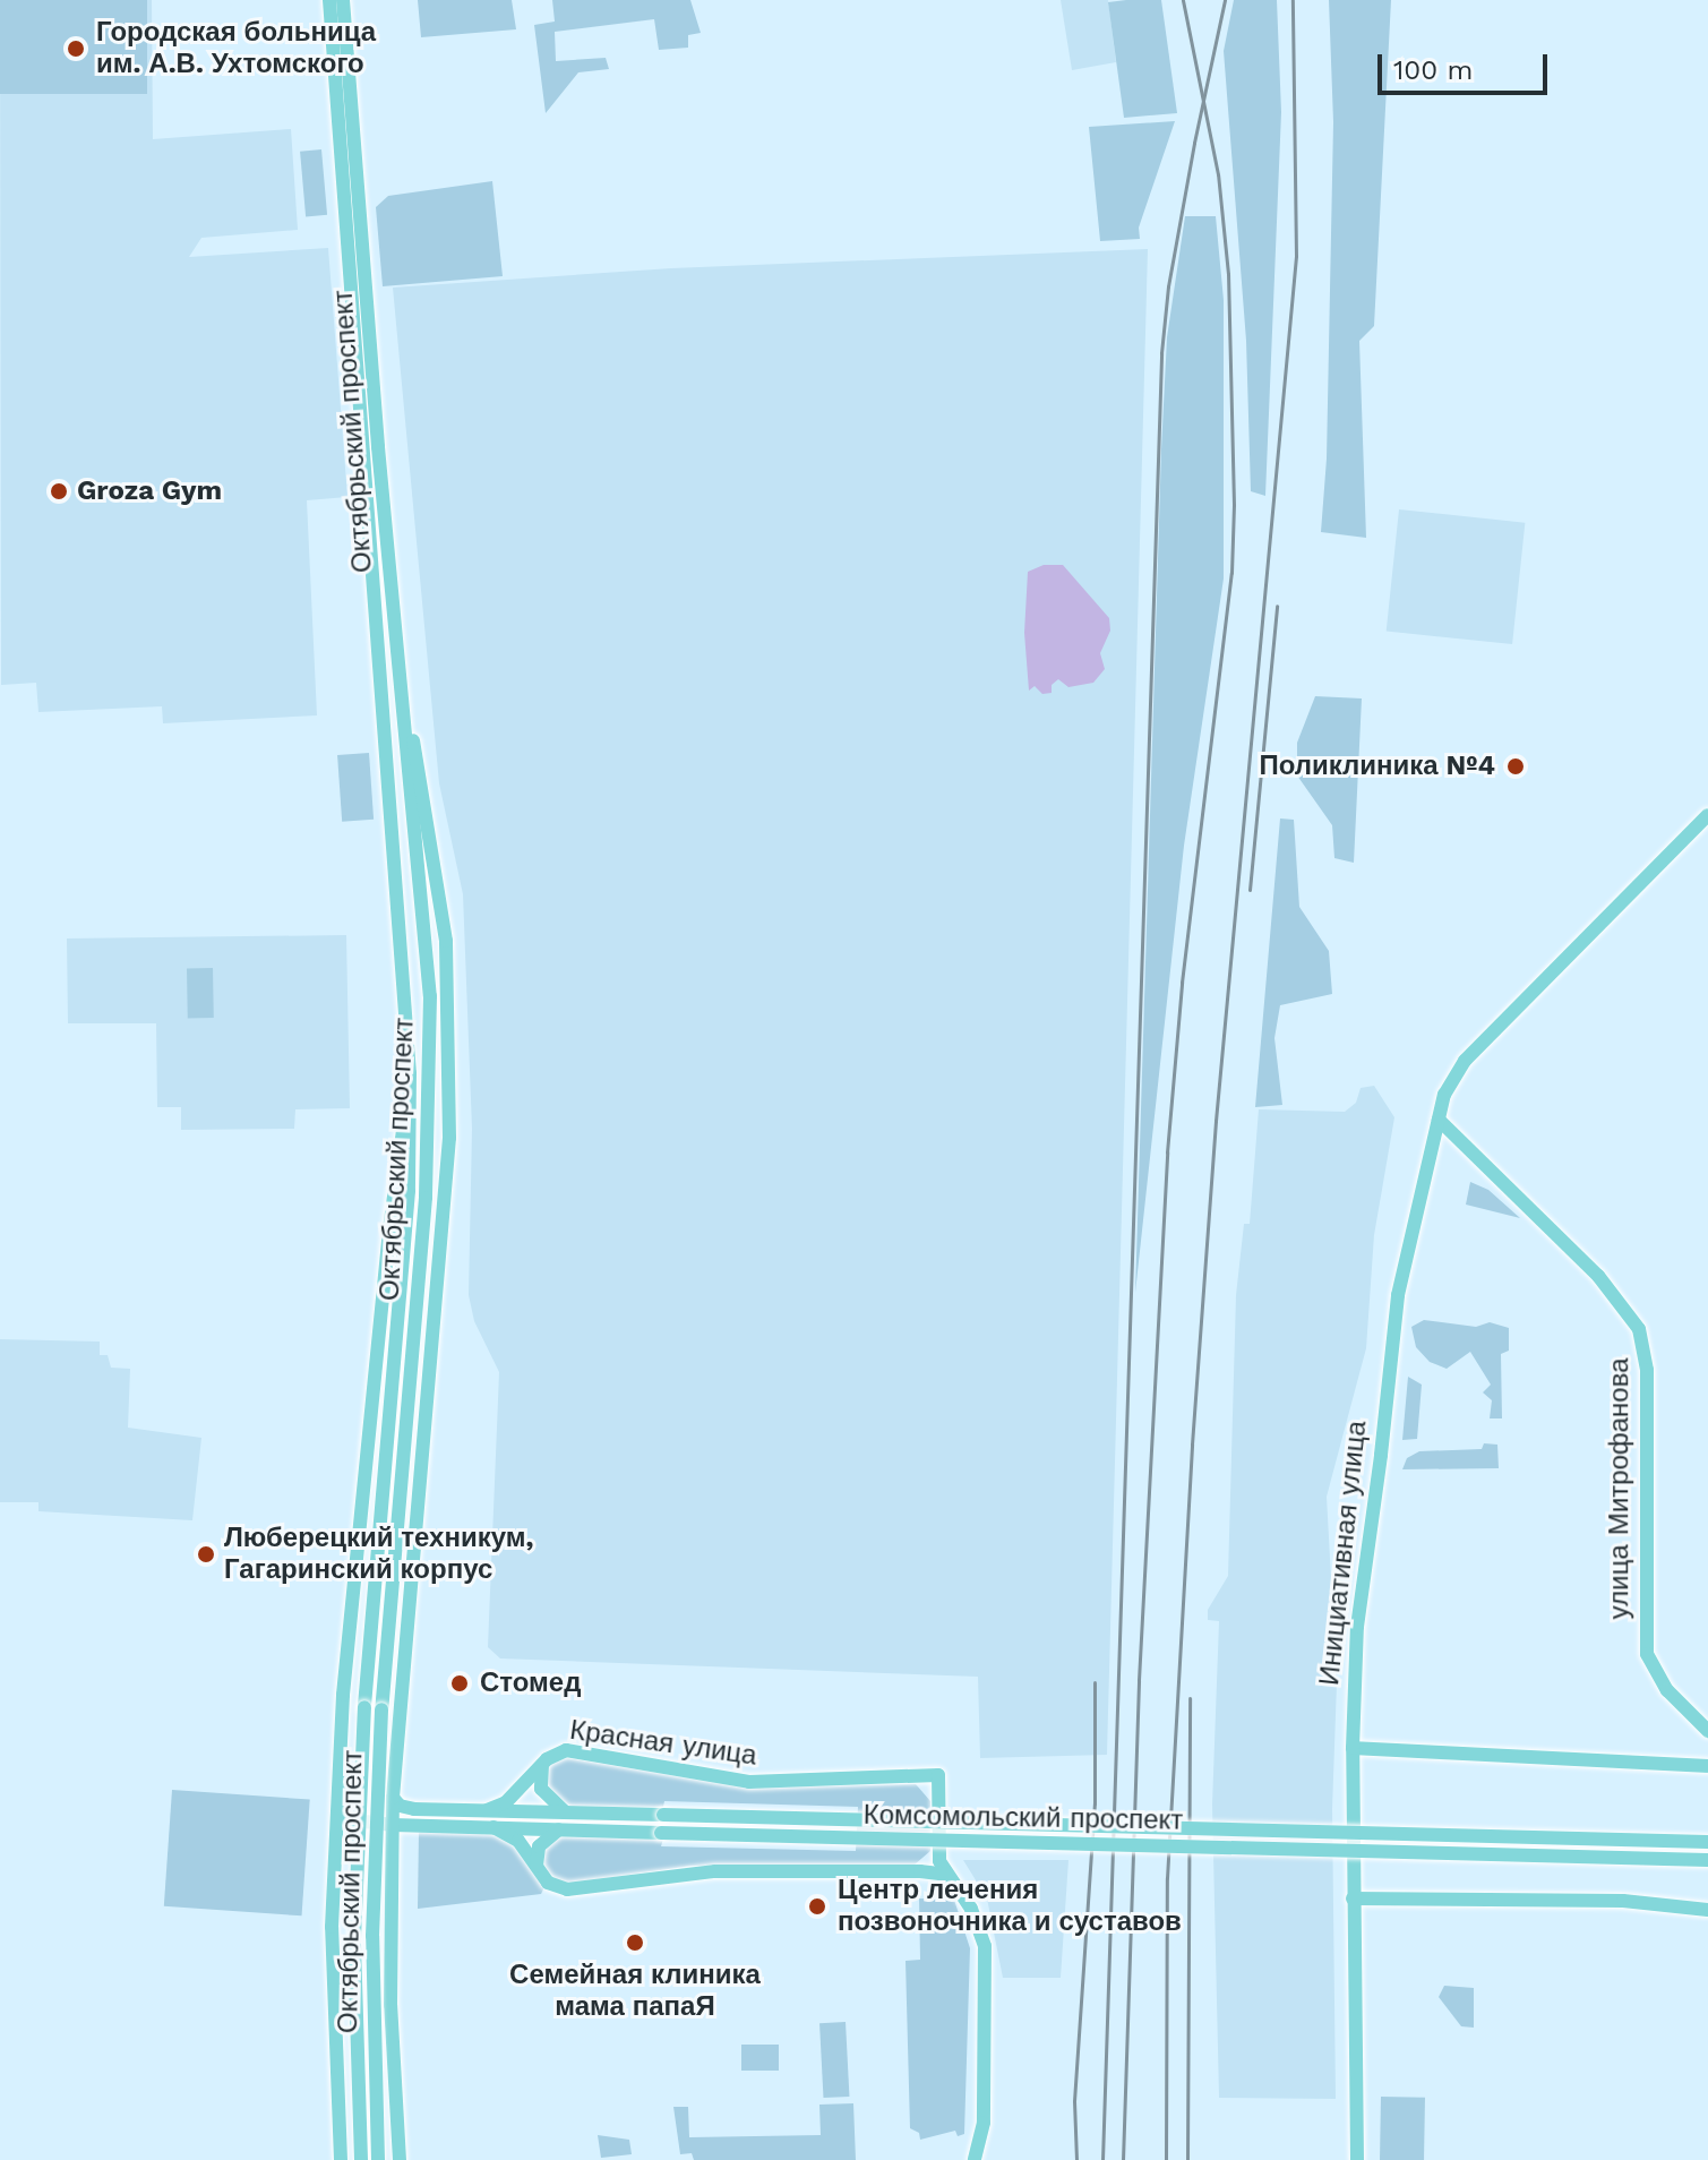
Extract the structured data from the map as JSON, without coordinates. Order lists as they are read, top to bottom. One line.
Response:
{"streets":{"main road":["Октябрьский проспект","улица Митрофанова","Инициативная улица","Красная улица","Комсомольский проспект"]},"crossings":[["улица Митрофанова","Инициативная улица"]],"places":["Городская больница им. А.В. Ухтомского","Groza Gym","Поликлиника №4","Люберецкий техникум, Гагаринский корпус","Стомед","Центр лечения позвоночника и суставов","Семейная клиника мама папаЯ"],"scale_bar":"100 m"}
